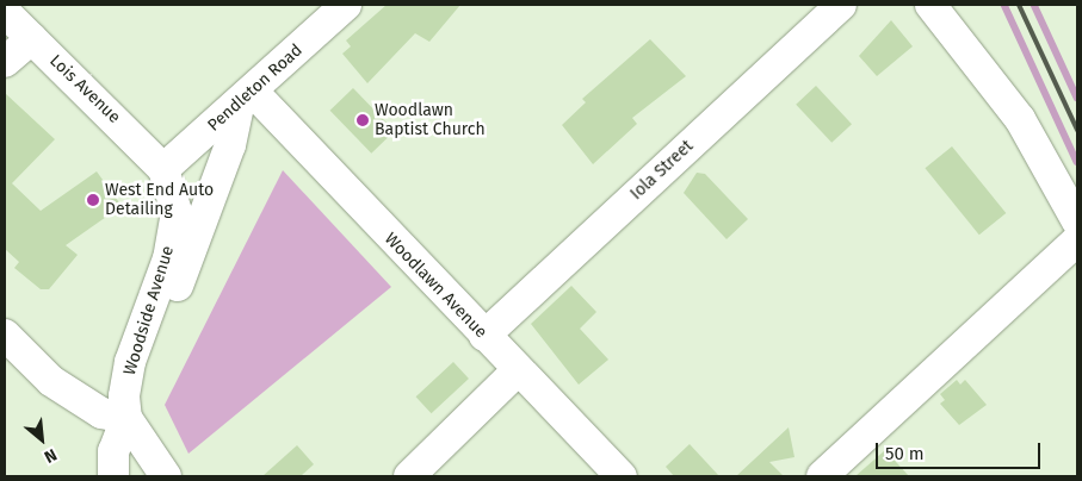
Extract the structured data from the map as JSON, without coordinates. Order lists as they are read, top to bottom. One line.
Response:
{"streets":{"street":["Pendleton Road","Lois Avenue","Iola Street","Woodlawn Avenue","Woodside Avenue"]},"crossings":[["Pendleton Road","Lois Avenue"],["Pendleton Road","Woodlawn Avenue"],["Pendleton Road","Woodside Avenue"],["Lois Avenue","Woodside Avenue"],["Iola Street","Woodlawn Avenue"]],"places":["Woodlawn Baptist Church","West End Auto Detailing"],"scale_bar":"50 m","north":"bottom right"}
